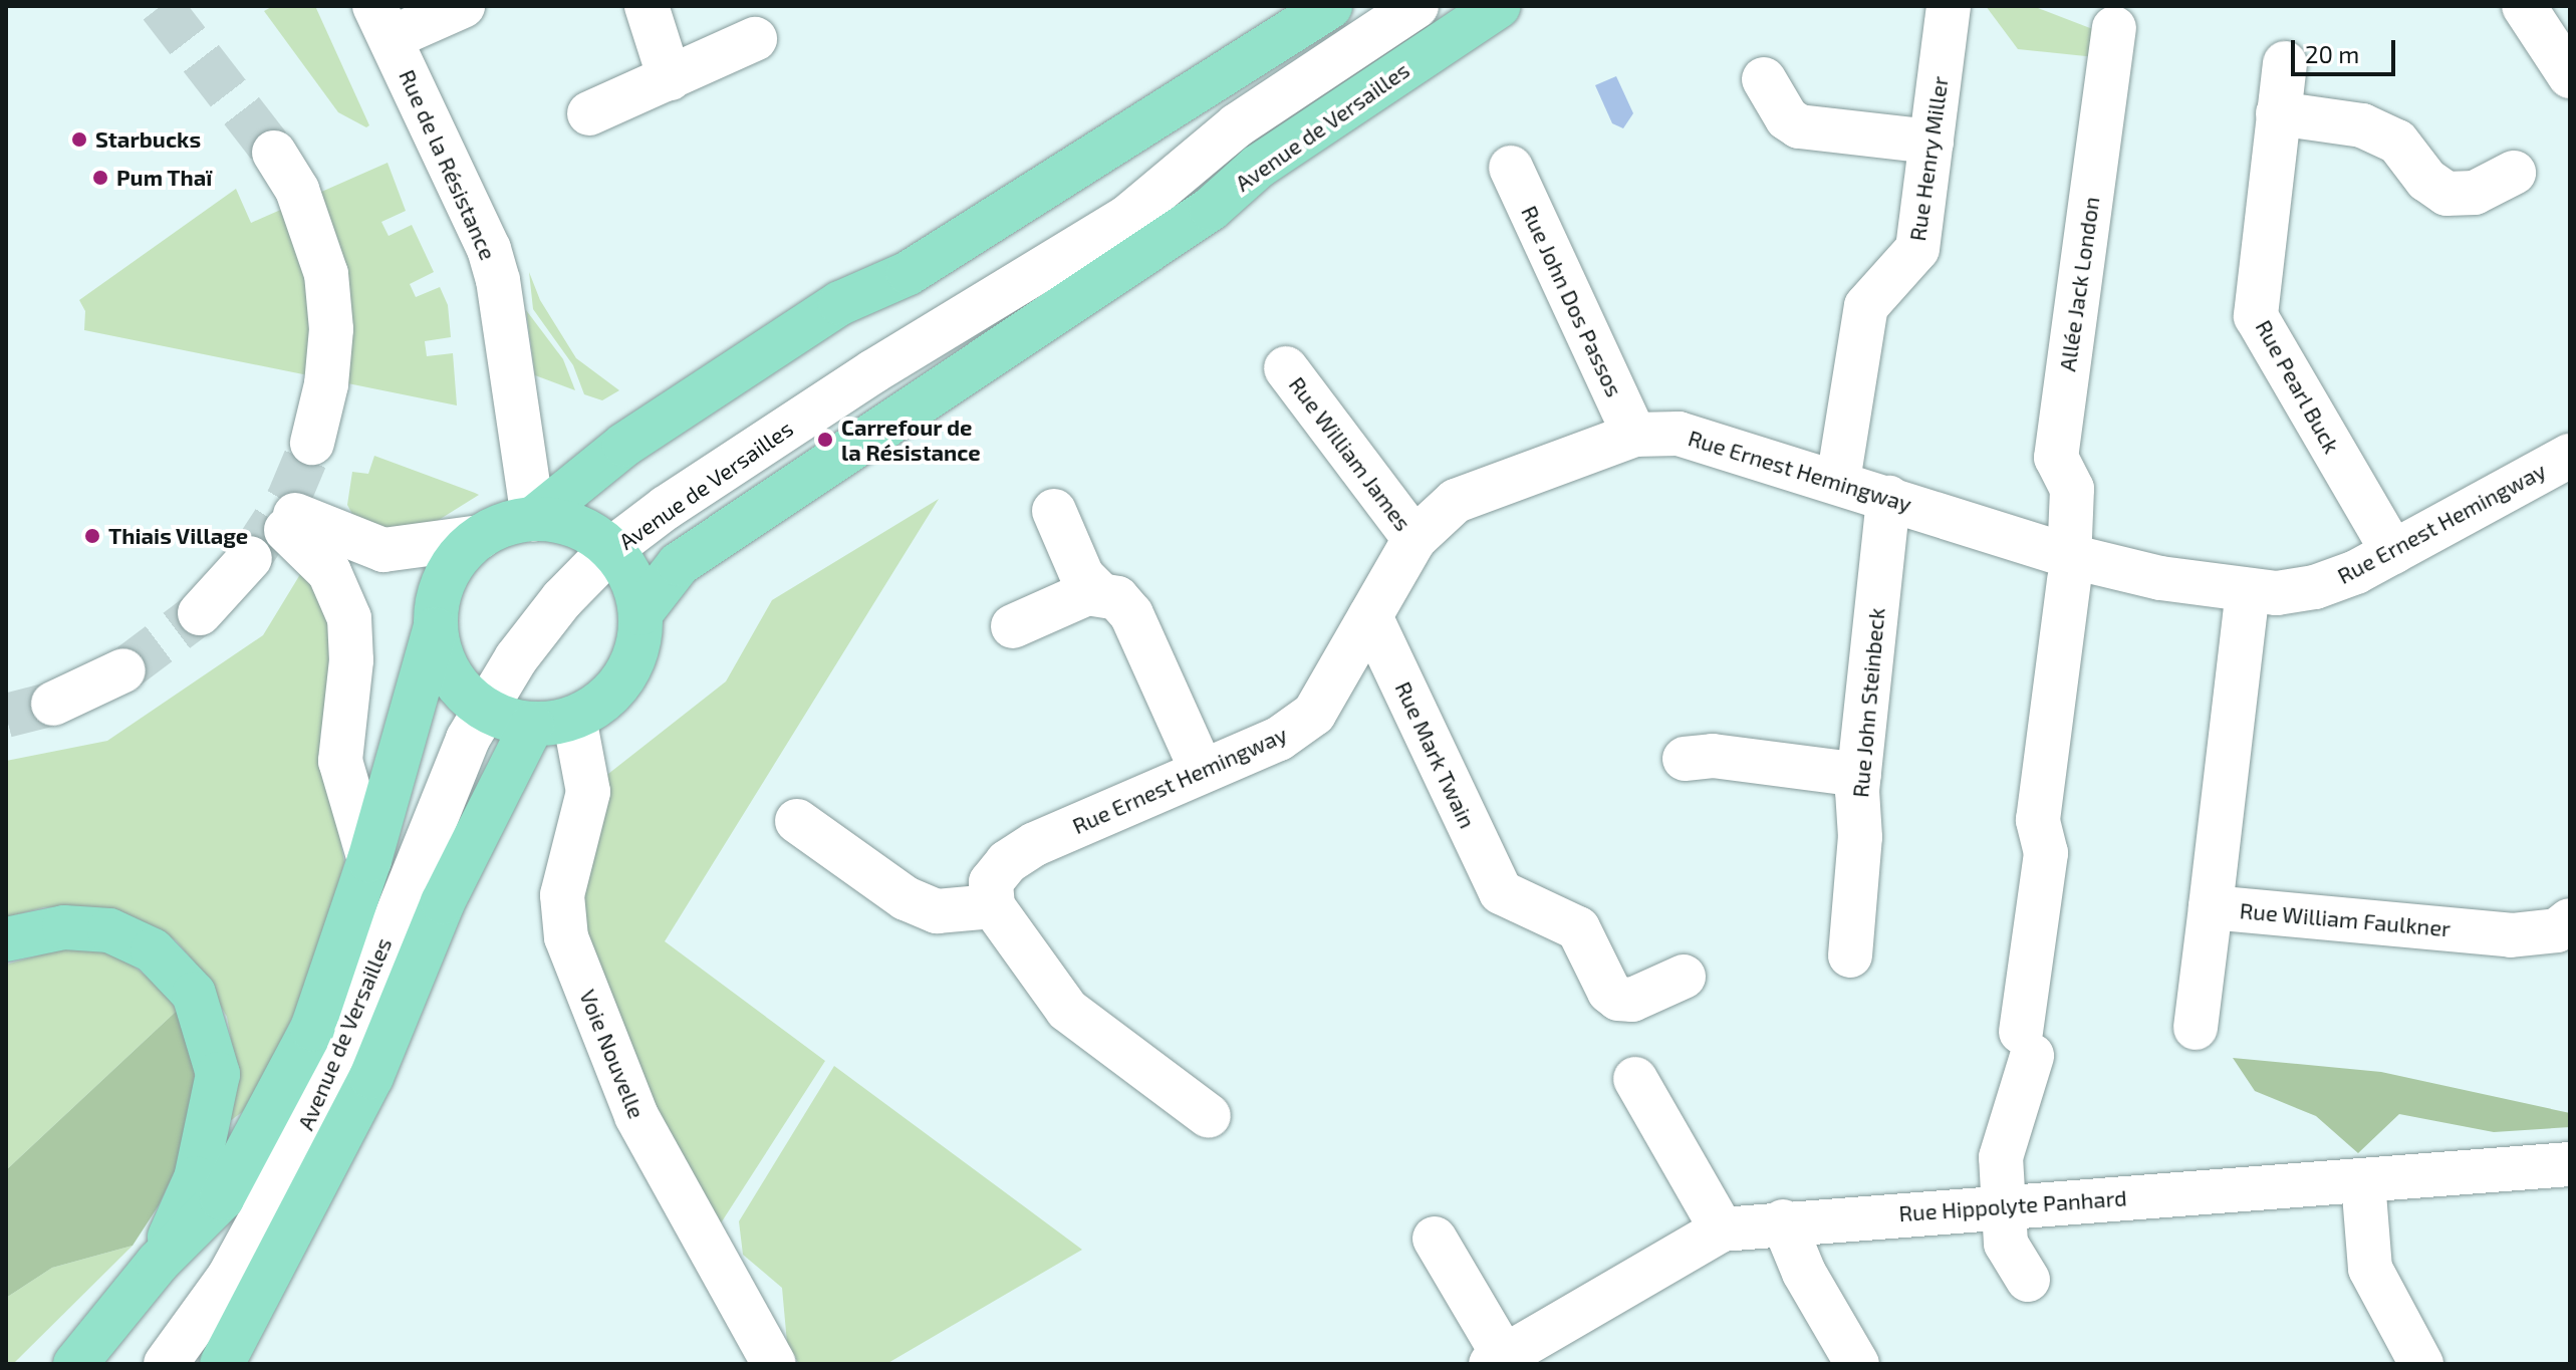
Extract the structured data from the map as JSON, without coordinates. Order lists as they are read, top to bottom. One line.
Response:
{"streets":{"main road":["Avenue de Versailles"],"street":["Rue Henry Miller","Rue de la Résistance","Allée Jack London","Rue John Dos Passos","Rue Pearl Buck","Rue William James","Rue Ernest Hemingway","Rue John Steinbeck","Rue Mark Twain","Rue William Faulkner","Voie Nouvelle","Rue Hippolyte Panhard"]},"crossings":[["Rue Henry Miller","Rue Ernest Hemingway"],["Allée Jack London","Rue Hippolyte Panhard"],["Rue John Dos Passos","Rue Ernest Hemingway"],["Rue Pearl Buck","Rue Ernest Hemingway"],["Rue William James","Rue Ernest Hemingway"],["Rue Ernest Hemingway","Rue John Steinbeck"],["Rue Ernest Hemingway","Rue Mark Twain"],["Rue Ernest Hemingway","Rue William Faulkner"]],"places":["Starbucks","Pum Thaï","Carrefour de la Résistance","Thiais Village"],"scale_bar":"20 m"}
